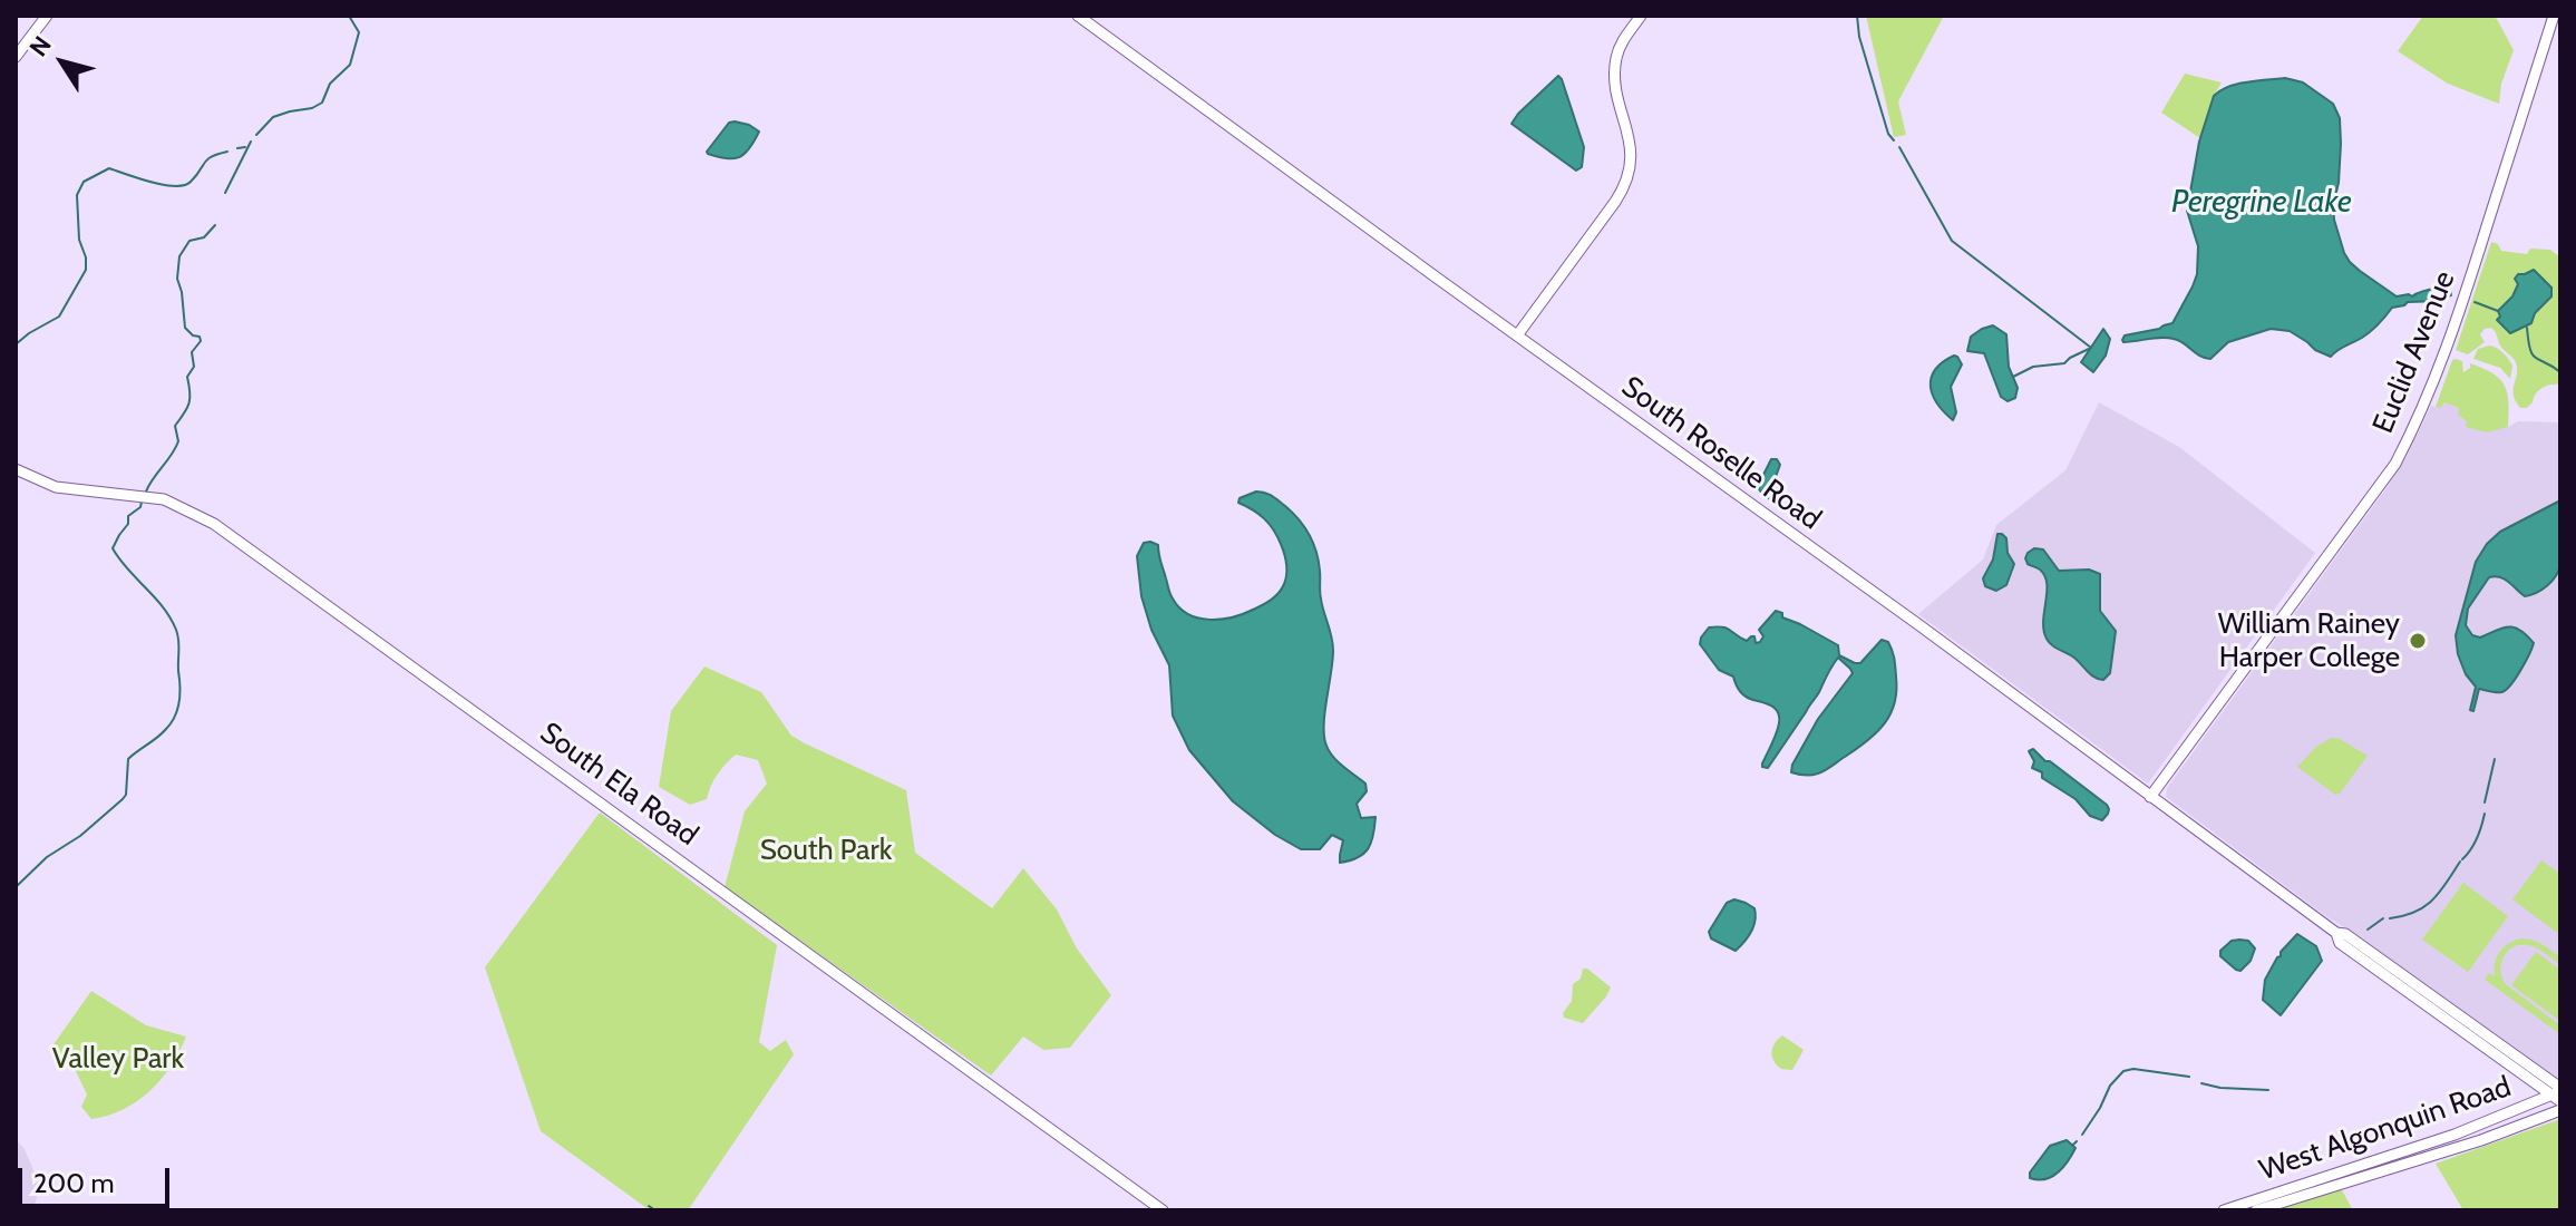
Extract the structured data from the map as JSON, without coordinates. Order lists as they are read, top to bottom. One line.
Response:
{"streets":{"main road":["Euclid Avenue","South Roselle Road","South Ela Road","West Algonquin Road"]},"crossings":[["Euclid Avenue","South Roselle Road"],["South Roselle Road","West Algonquin Road"]],"water":["Peregrine Lake"],"parks":["South Park","Valley Park"],"places":["William Rainey Harper College"],"scale_bar":"200 m","north":"top left"}
